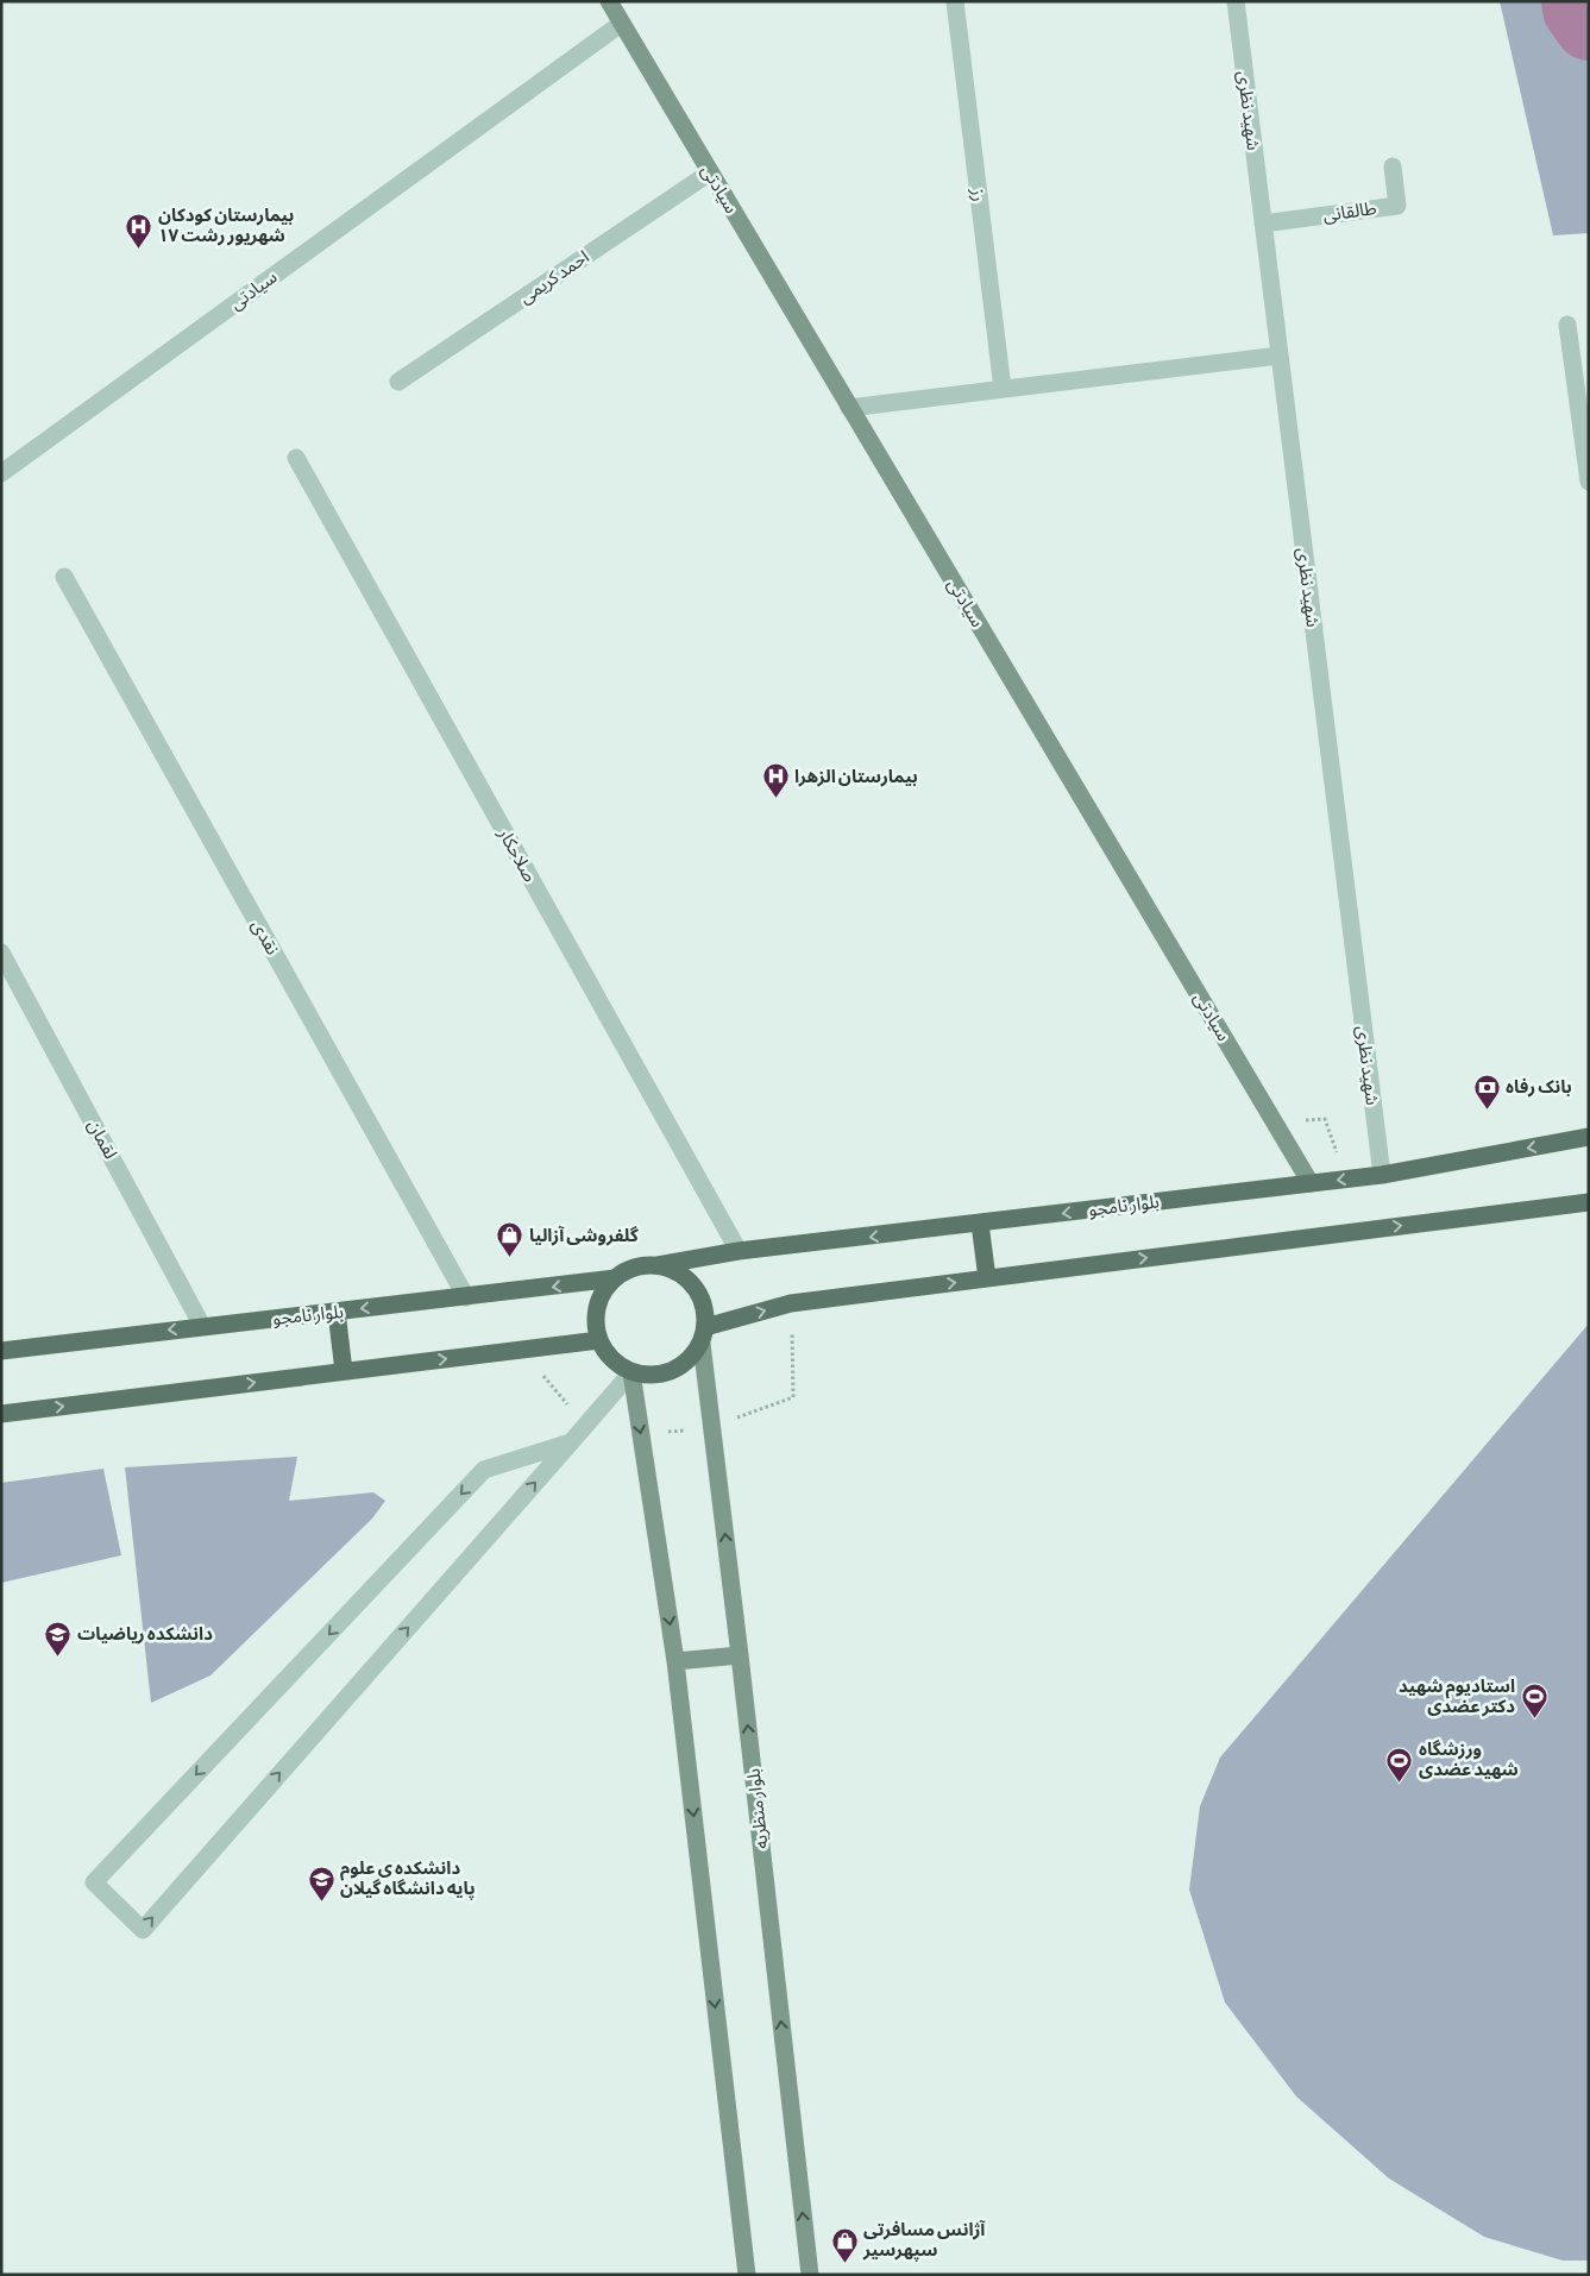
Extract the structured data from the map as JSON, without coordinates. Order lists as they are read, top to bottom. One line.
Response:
{"streets":{"main road":["سیادتی","بلوار نامجو","بلوار منظریه"],"street":["شهید نظری","رز","طالقانی","احمد کریمی","صلاحکار","نقدی","لقمان"]},"crossings":[["شهید نظری","طالقانی"],["شهید نظری","بلوار نامجو"],["سیادتی","احمد کریمی"],["سیادتی","بلوار نامجو"],["صلاحکار","بلوار نامجو"],["نقدی","بلوار نامجو"],["لقمان","بلوار نامجو"],["بلوار نامجو","بلوار منظریه"]],"places":{"hospital":["بیمارستان کودکان ۱۷ شهریور رشت","بیمارستان الزهرا"],"bank":["بانک رفاه"],"shop":["گلفروشی آزالیا","آژانس مسافرتی سپهرسیر"],"school or university":["دانشکده ریاضیات","دانشکده ی علوم پایه دانشگاه گیلان"],"sports":["استادیوم شهید دکتر عضدی","ورزشگاه شهید عضدی"]}}
